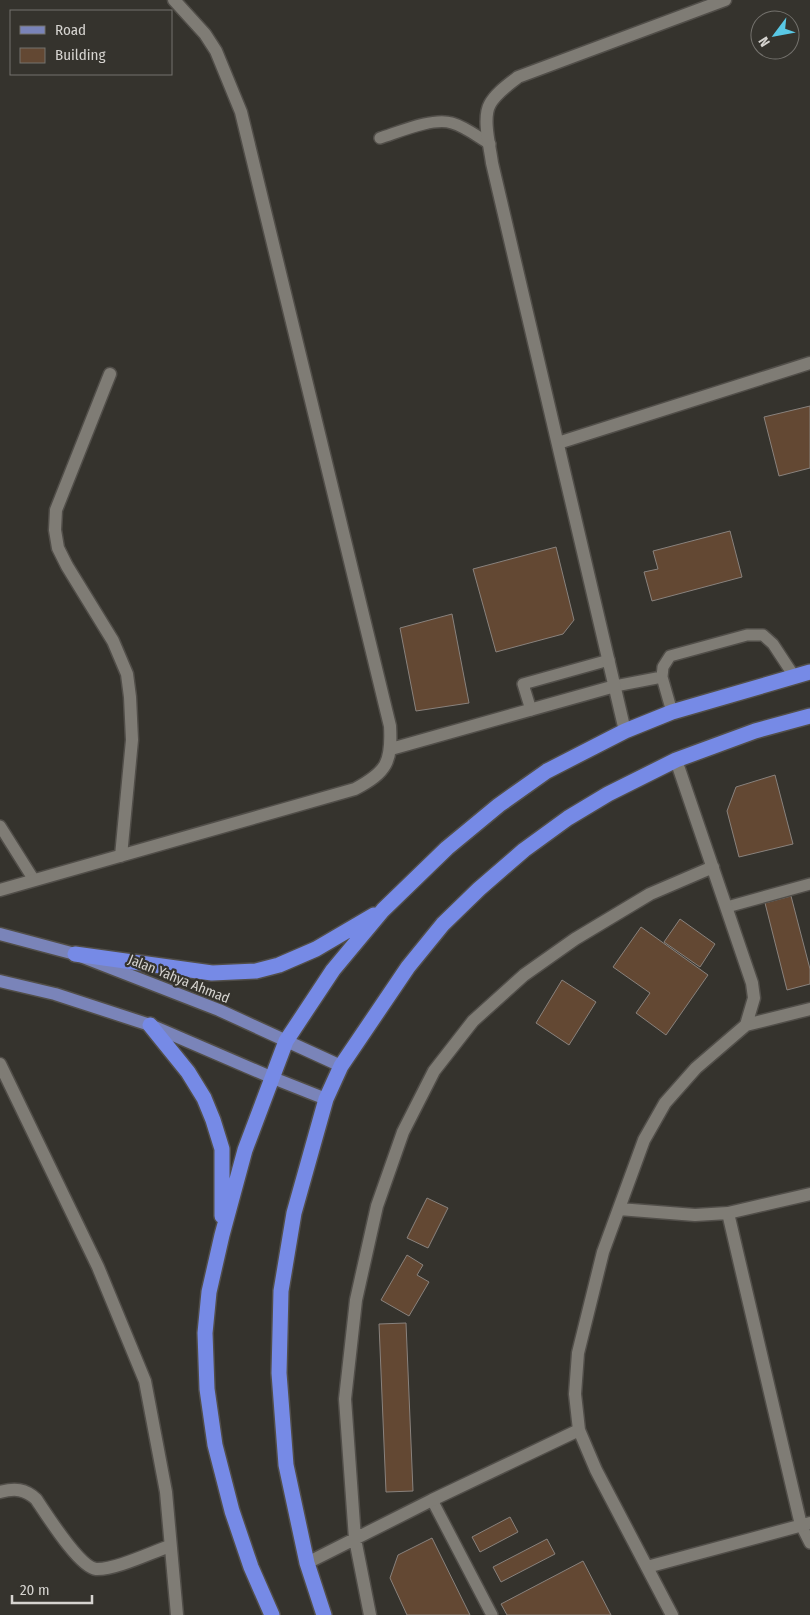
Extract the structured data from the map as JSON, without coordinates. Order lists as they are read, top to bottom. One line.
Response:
{"streets":{"main road":["Jalan Yahya Ahmad"]},"legend":["Road","Building"],"scale_bar":"20 m","north":"bottom left"}
